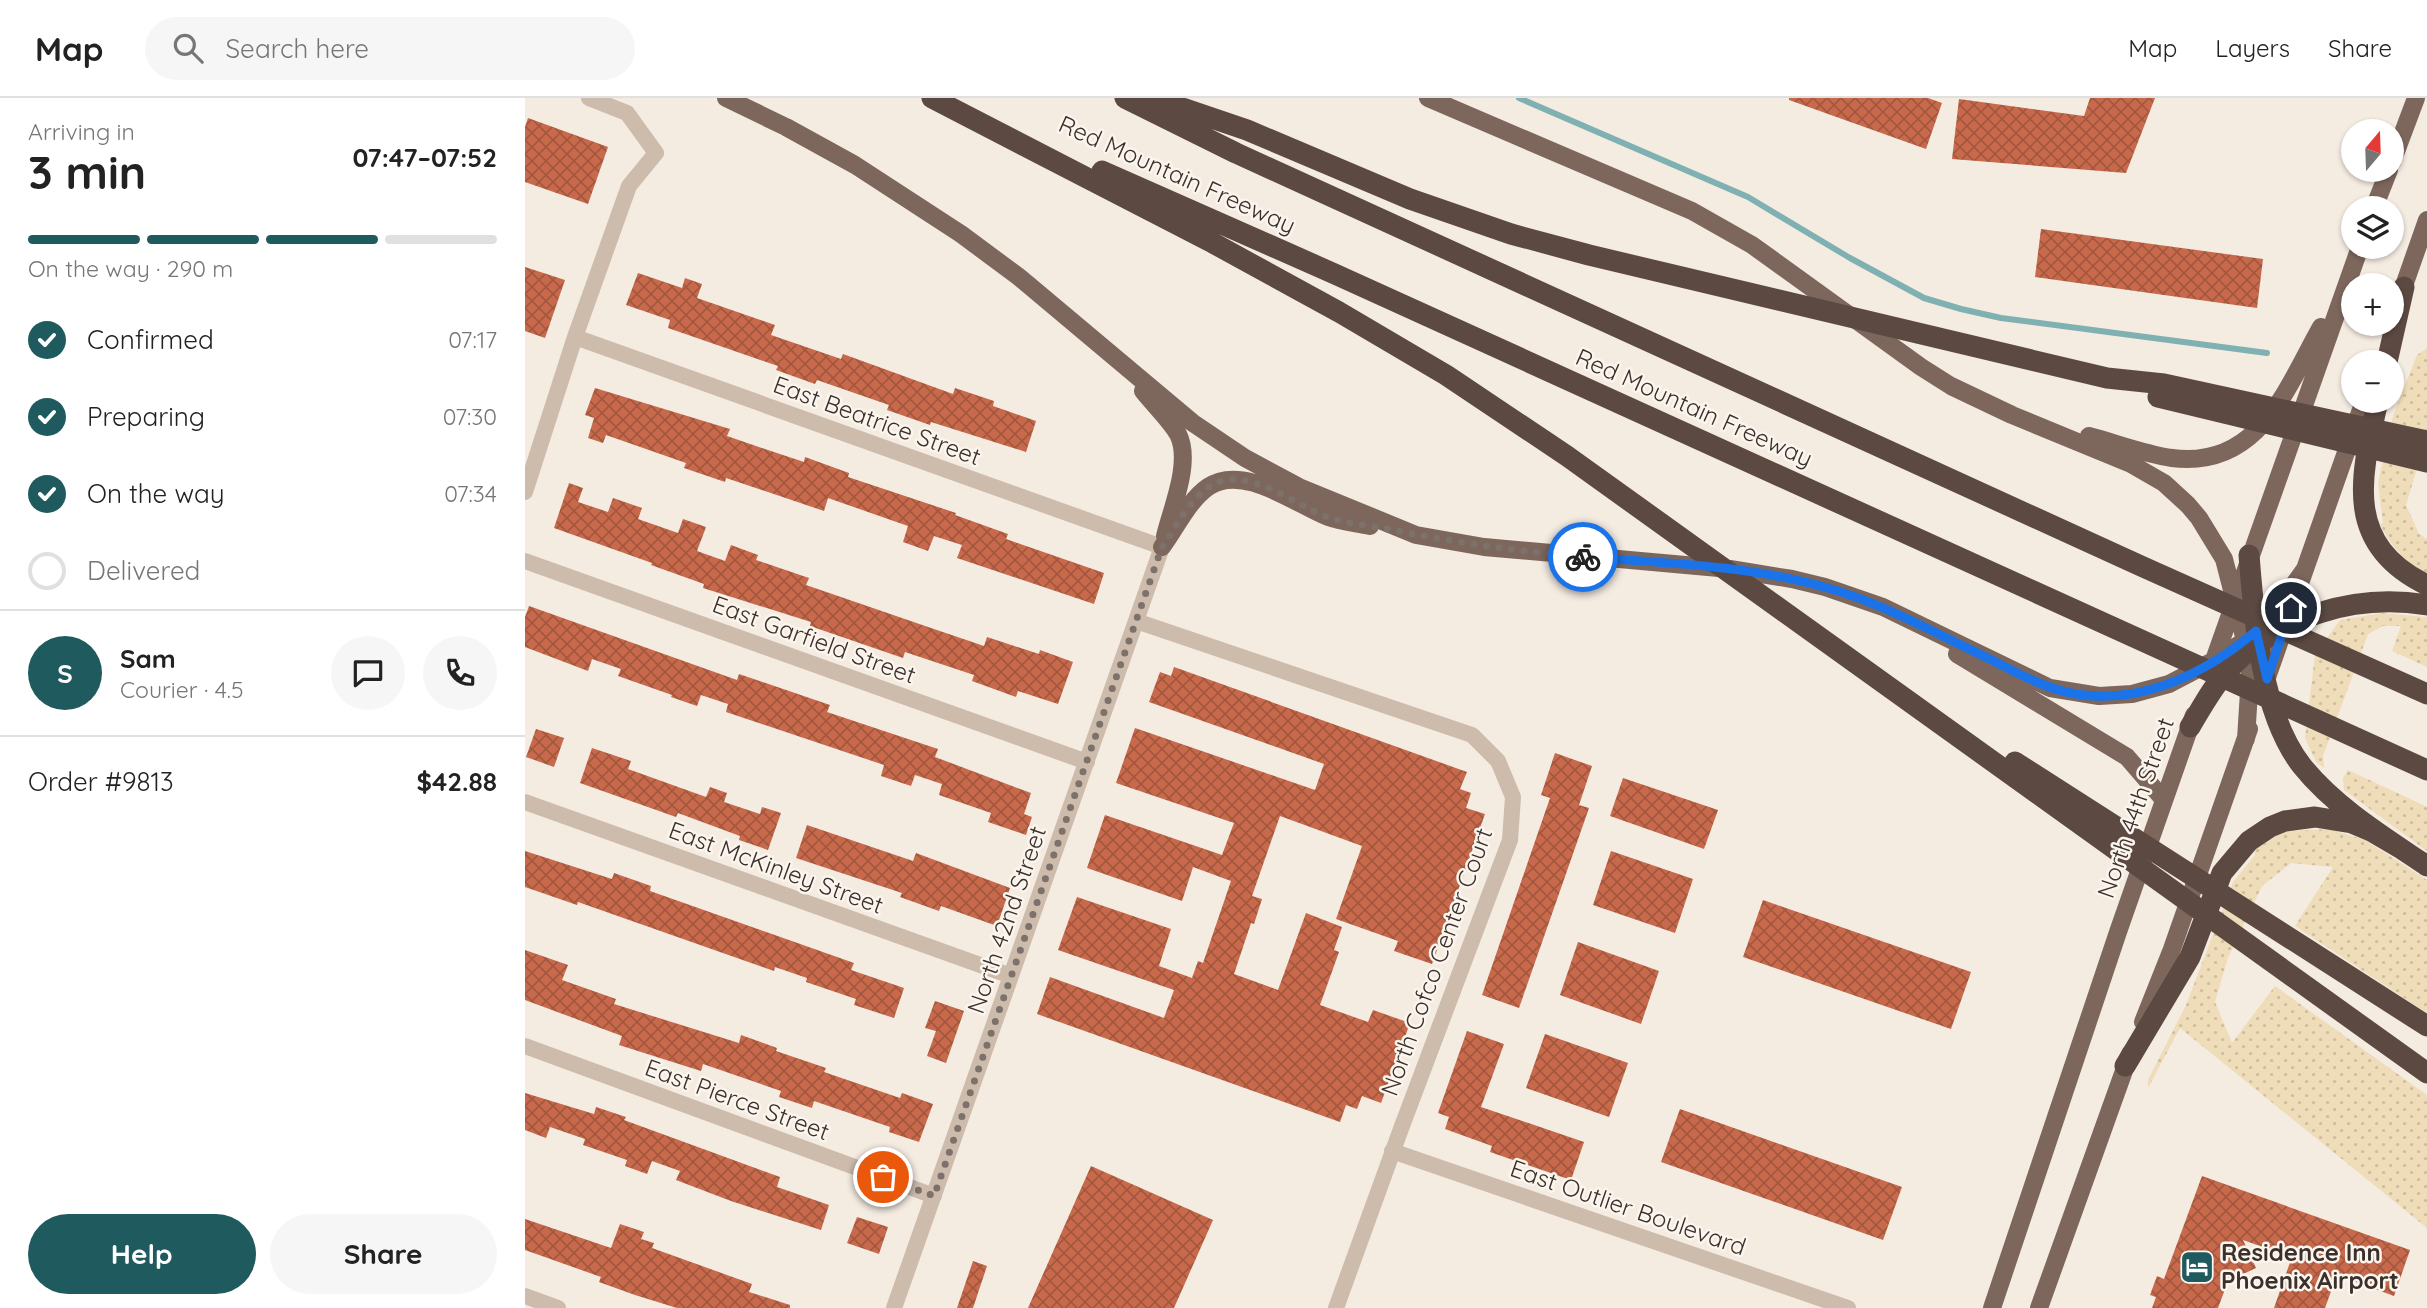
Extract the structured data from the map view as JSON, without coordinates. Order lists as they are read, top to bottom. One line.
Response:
{"streets":{"highway":["Red Mountain Freeway"],"main road":["North 44th Street"],"street":["East Beatrice Street","East Garfield Street","East McKinley Street","North 42nd Street","North Cofco Center Court","East Pierce Street","East Outlier Boulevard"]},"crossings":[["East Beatrice Street","North 42nd Street"],["East Garfield Street","North 42nd Street"],["East McKinley Street","North 42nd Street"],["North 42nd Street","North Cofco Center Court"],["North 42nd Street","East Pierce Street"],["North Cofco Center Court","East Outlier Boulevard"]],"places":{"hotel":["Residence Inn Phoenix Airport"]},"north":"top","page":{"header":"Map","search":"Search here","nav":["Map","Layers","Share"],"heading":["3 min","Arriving in","07:47–07:52"],"panel":["Sam","Courier · 4.5","Order #9813","$42.88"],"map_buttons":["+","−"],"bar":"On the way · 290 m","list":[["Confirmed","07:17"],["Preparing","07:30"],["On the way","07:34"],"Delivered"],"round":"S","buttons":["Help","Share"]}}
